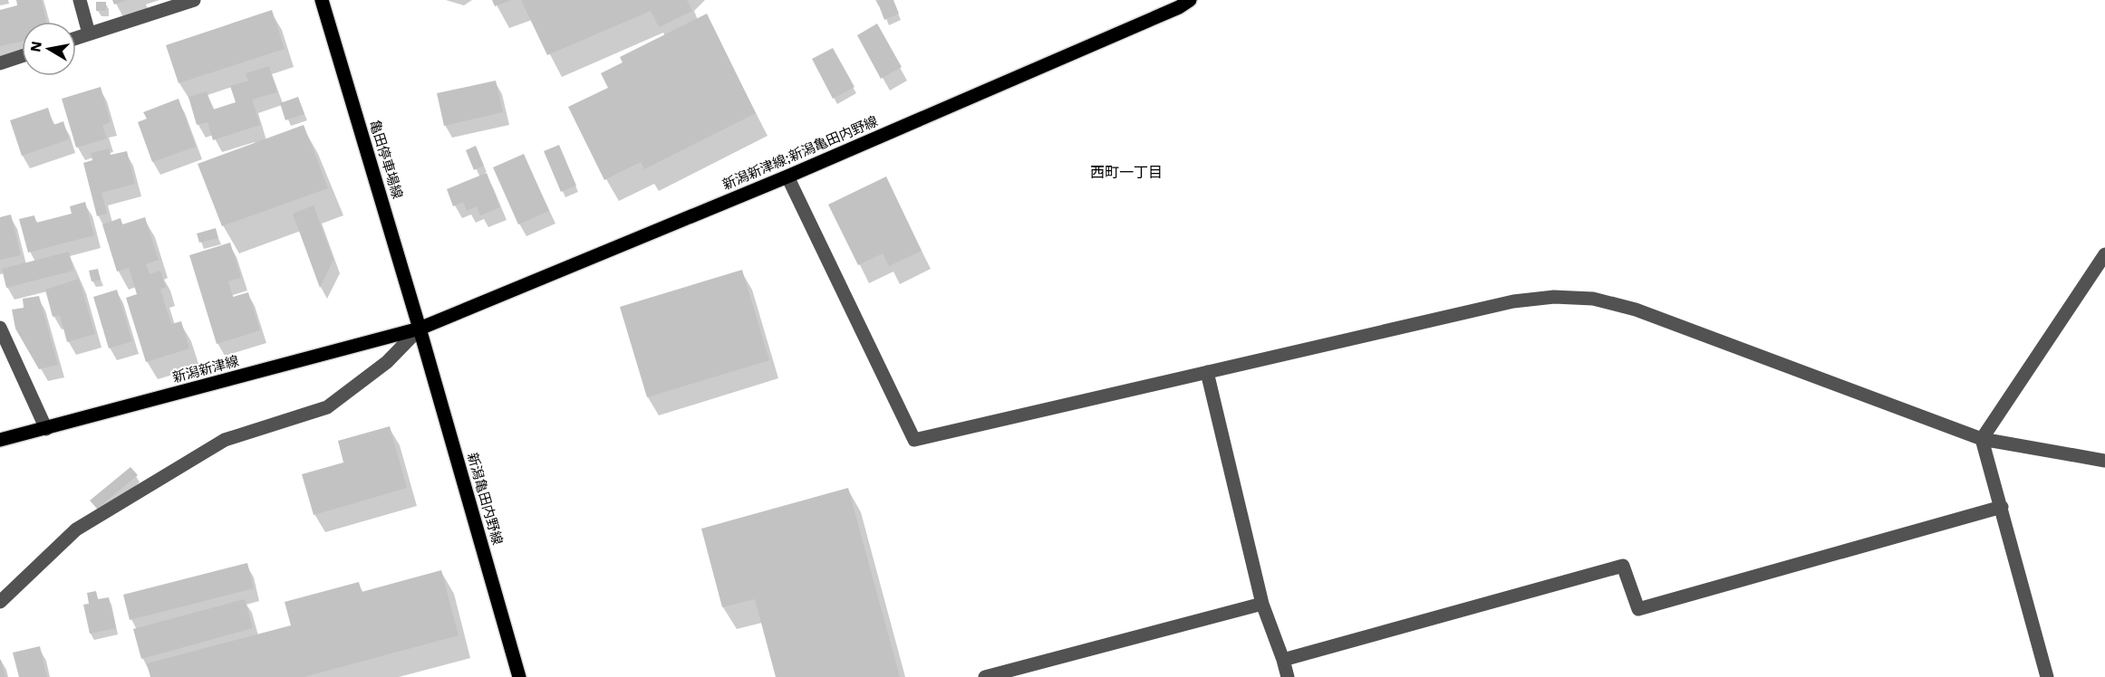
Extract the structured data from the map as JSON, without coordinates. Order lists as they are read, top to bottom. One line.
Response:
{"streets":{"main road":["新潟新津線;新潟亀田内野線","亀田停車場線","新潟新津線","新潟亀田内野線"]},"crossings":[["新潟新津線;新潟亀田内野線","亀田停車場線"],["新潟新津線;新潟亀田内野線","新潟新津線"],["新潟新津線;新潟亀田内野線","新潟亀田内野線"],["亀田停車場線","新潟新津線"],["亀田停車場線","新潟亀田内野線"],["新潟新津線","新潟亀田内野線"]],"districts":["西町一丁目"],"north":"left"}
